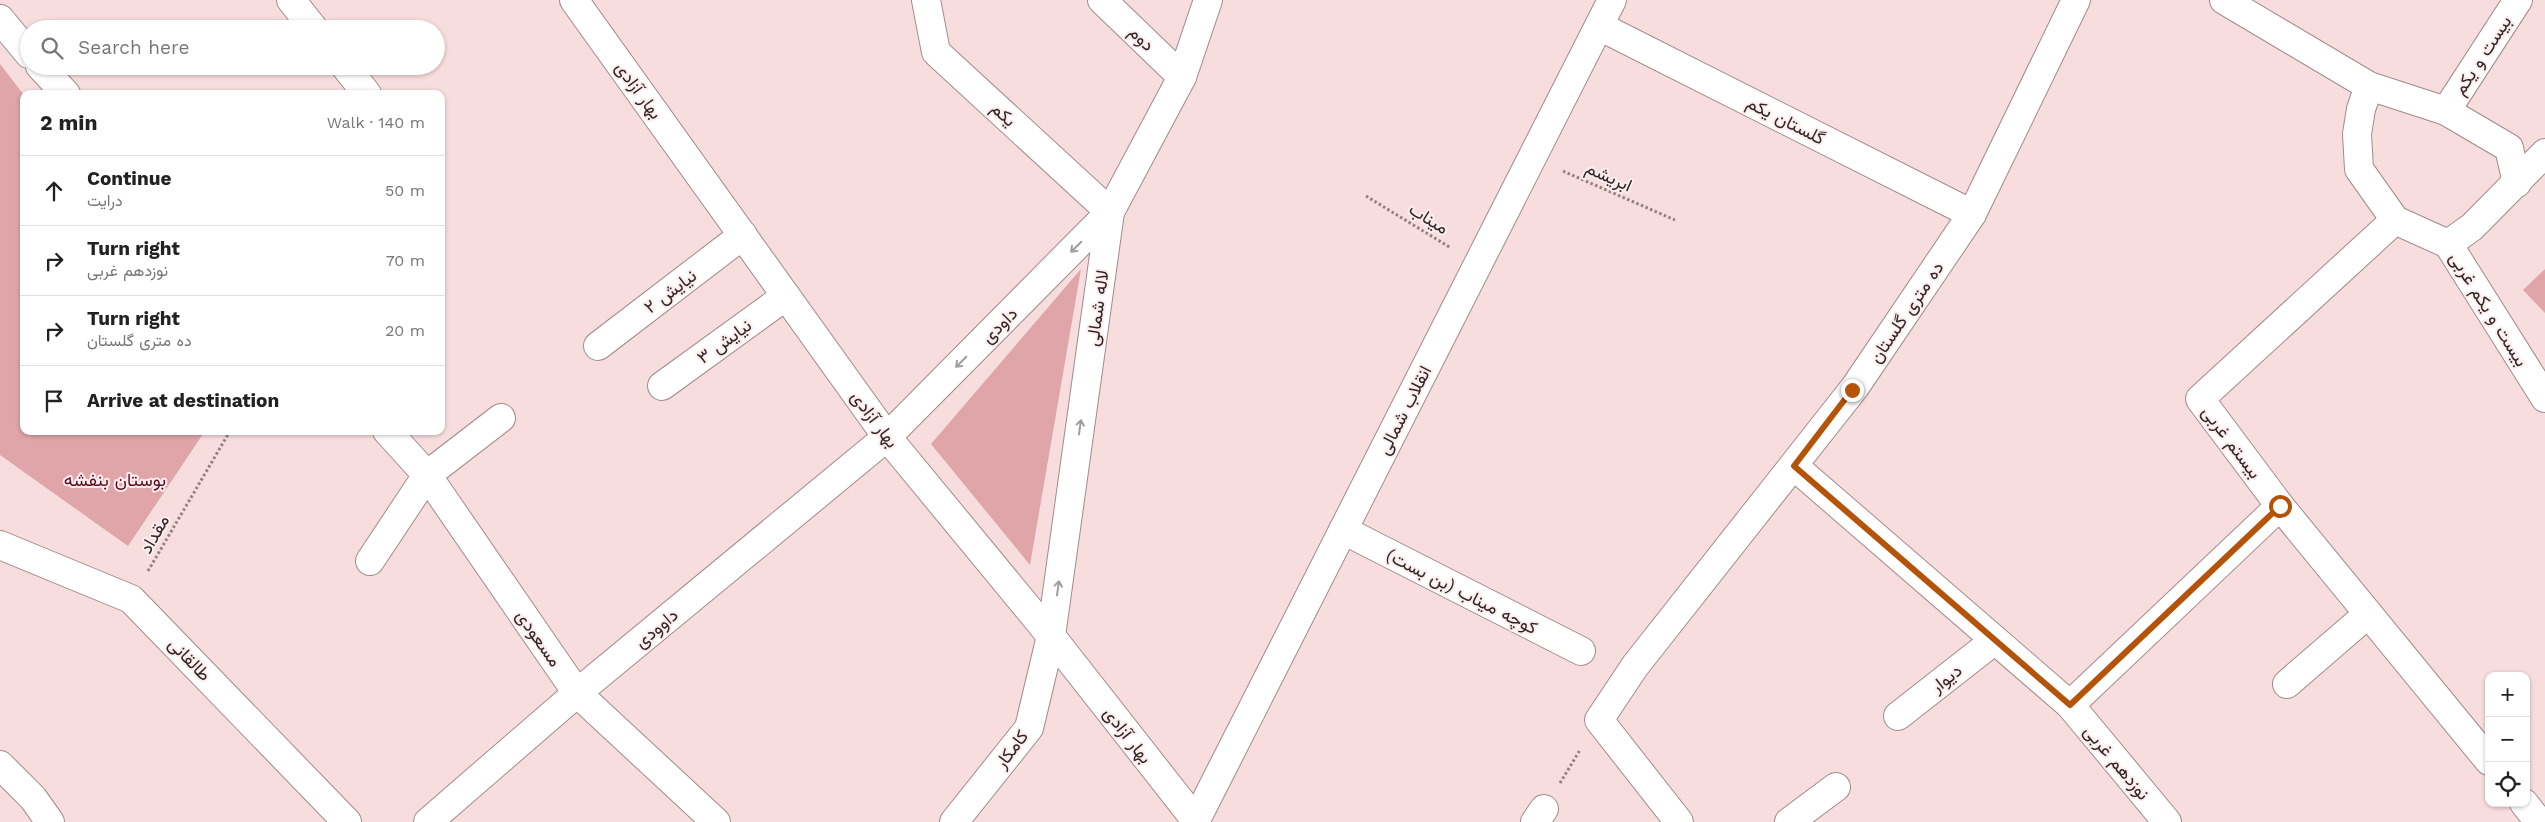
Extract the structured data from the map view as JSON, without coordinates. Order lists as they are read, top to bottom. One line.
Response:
{"streets":{"street":["دوم","بیست و یکم","بهار آزادی","یکم","گلستان یکم","نیایش ۲","لاله شمالی","بیست و یکم غربی","ده متری گلستان","داودی","نیایش ۳","انقلاب شمالی","بیستم غربی","کوچه میناب (بن بست)","داوودی","مسعودی","طالقانی","دیوار","کامکار","نوزدهم غربی"],"path":["ابریشم","میناب","مقداد"]},"crossings":[["دوم","لاله شمالی"],["بهار آزادی","نیایش ۲"],["بهار آزادی","لاله شمالی"],["بهار آزادی","داودی"],["بهار آزادی","نیایش ۳"],["بهار آزادی","انقلاب شمالی"],["بهار آزادی","داوودی"],["بهار آزادی","کامکار"],["یکم","لاله شمالی"],["یکم","داودی"],["گلستان یکم","ده متری گلستان"],["گلستان یکم","انقلاب شمالی"],["ابریشم","انقلاب شمالی"],["میناب","انقلاب شمالی"],["لاله شمالی","داودی"],["لاله شمالی","کامکار"],["ده متری گلستان","نوزدهم غربی"],["داودی","داوودی"],["انقلاب شمالی","کوچه میناب (بن بست)"],["مقداد","طالقانی"],["داوودی","مسعودی"],["دیوار","نوزدهم غربی"]],"one_way":["لاله شمالی","داودی"],"parks":["بوستان بنفشه"],"page":{"search":"Search here","heading":["2 min","Walk · 140 m"],"list":[["Continue","درایت","50 m"],["Turn right","نوزدهم غربی","70 m"],["Turn right","ده متری گلستان","20 m"],"Arrive at destination"],"map_buttons":["+","−"]}}
